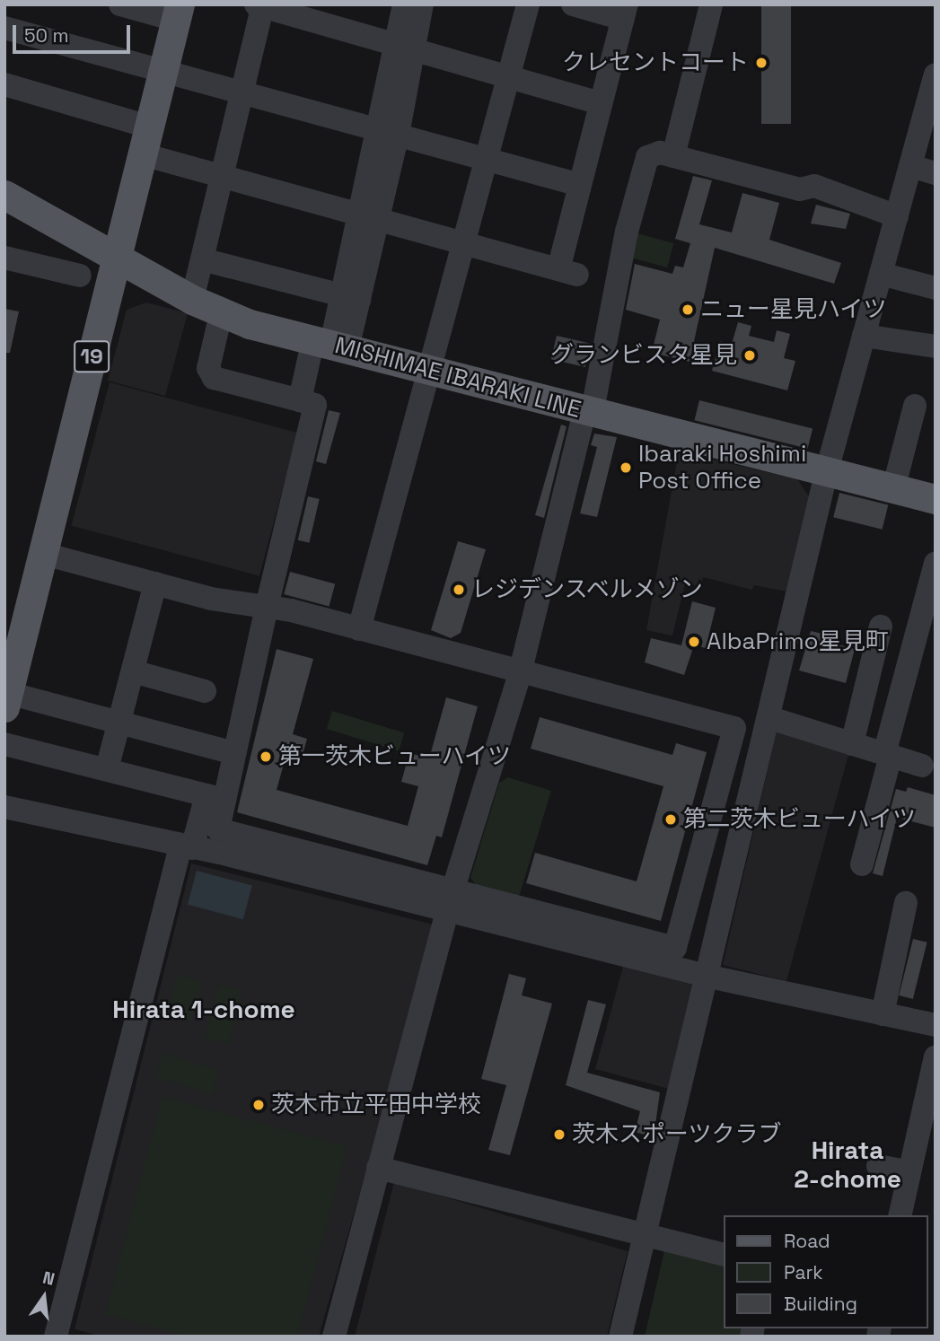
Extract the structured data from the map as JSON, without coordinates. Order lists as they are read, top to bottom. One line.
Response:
{"streets":{"main road":["19","MISHIMAE IBARAKI LINE"]},"crossings":[["19","MISHIMAE IBARAKI LINE"]],"districts":["Hirata 1-chome","Hirata 2-chome"],"places":["クレセントコート","ニュー星見ハイツ","グランビスタ星見","Ibaraki Hoshimi Post Office","レジデンスベルメゾン","AlbaPrimo星見町","第一茨木ビューハイツ","第二茨木ビューハイツ","茨木市立平田中学校","茨木スポーツクラブ"],"legend":["Road","Park","Building"],"scale_bar":"50 m","north":"top"}
